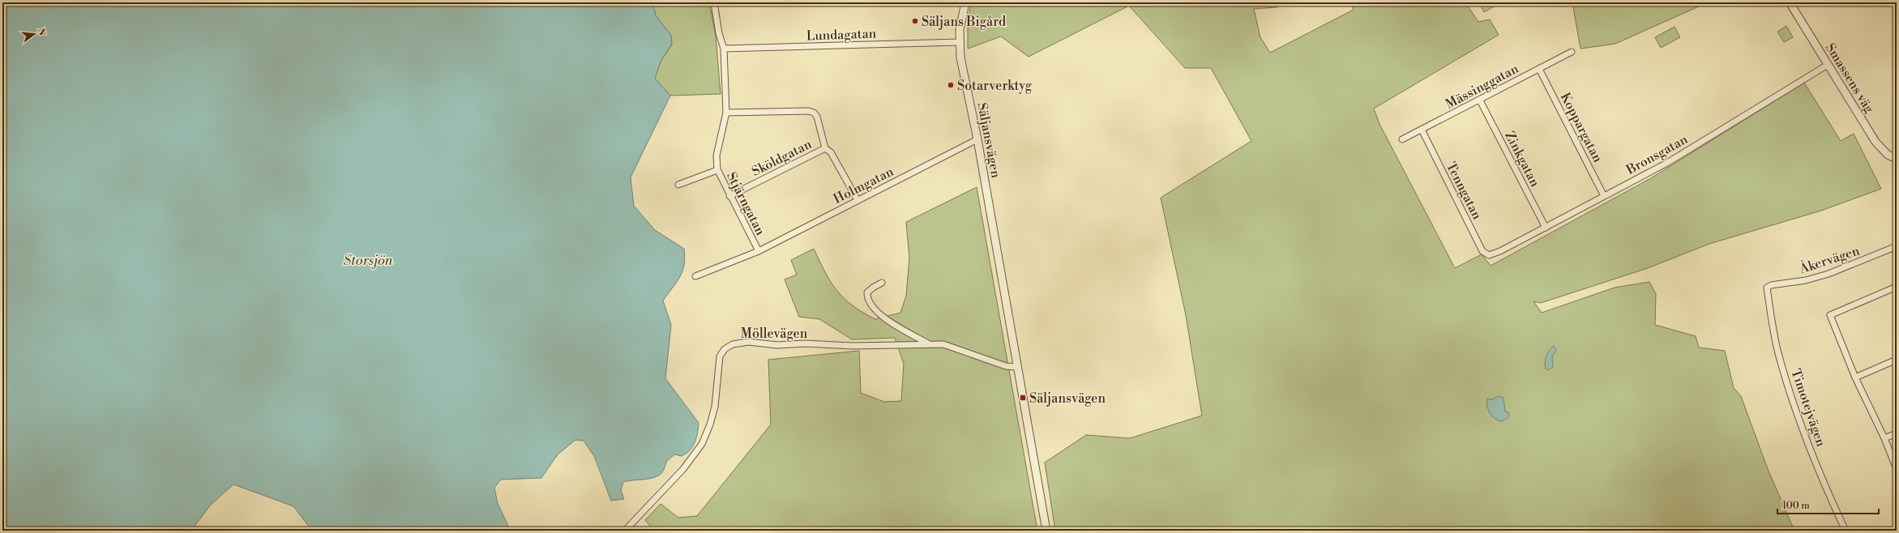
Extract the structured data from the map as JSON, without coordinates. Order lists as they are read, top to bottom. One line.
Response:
{"streets":{"street":["Lundagatan","Smassens väg","Mässinggatan","Koppargatan","Säljansvägen","Bronsgatan","Sköldgatan","Zinkgatan","Holmgatan","Tenngatan","Stjärngatan","Åkervägen","Möllevägen","Timotejvägen"]},"crossings":[["Lundagatan","Säljansvägen"],["Lundagatan","Stjärngatan"],["Smassens väg","Bronsgatan"],["Mässinggatan","Koppargatan"],["Mässinggatan","Zinkgatan"],["Mässinggatan","Tenngatan"],["Koppargatan","Bronsgatan"],["Säljansvägen","Holmgatan"],["Säljansvägen","Möllevägen"],["Bronsgatan","Zinkgatan"],["Bronsgatan","Tenngatan"],["Sköldgatan","Stjärngatan"],["Holmgatan","Stjärngatan"],["Åkervägen","Timotejvägen"]],"water":["Storsjön"],"places":{"other":["Säljans Bigård","Sotarverktyg"],"transit":["Säljansvägen"]},"scale_bar":"100 m","north":"right"}
